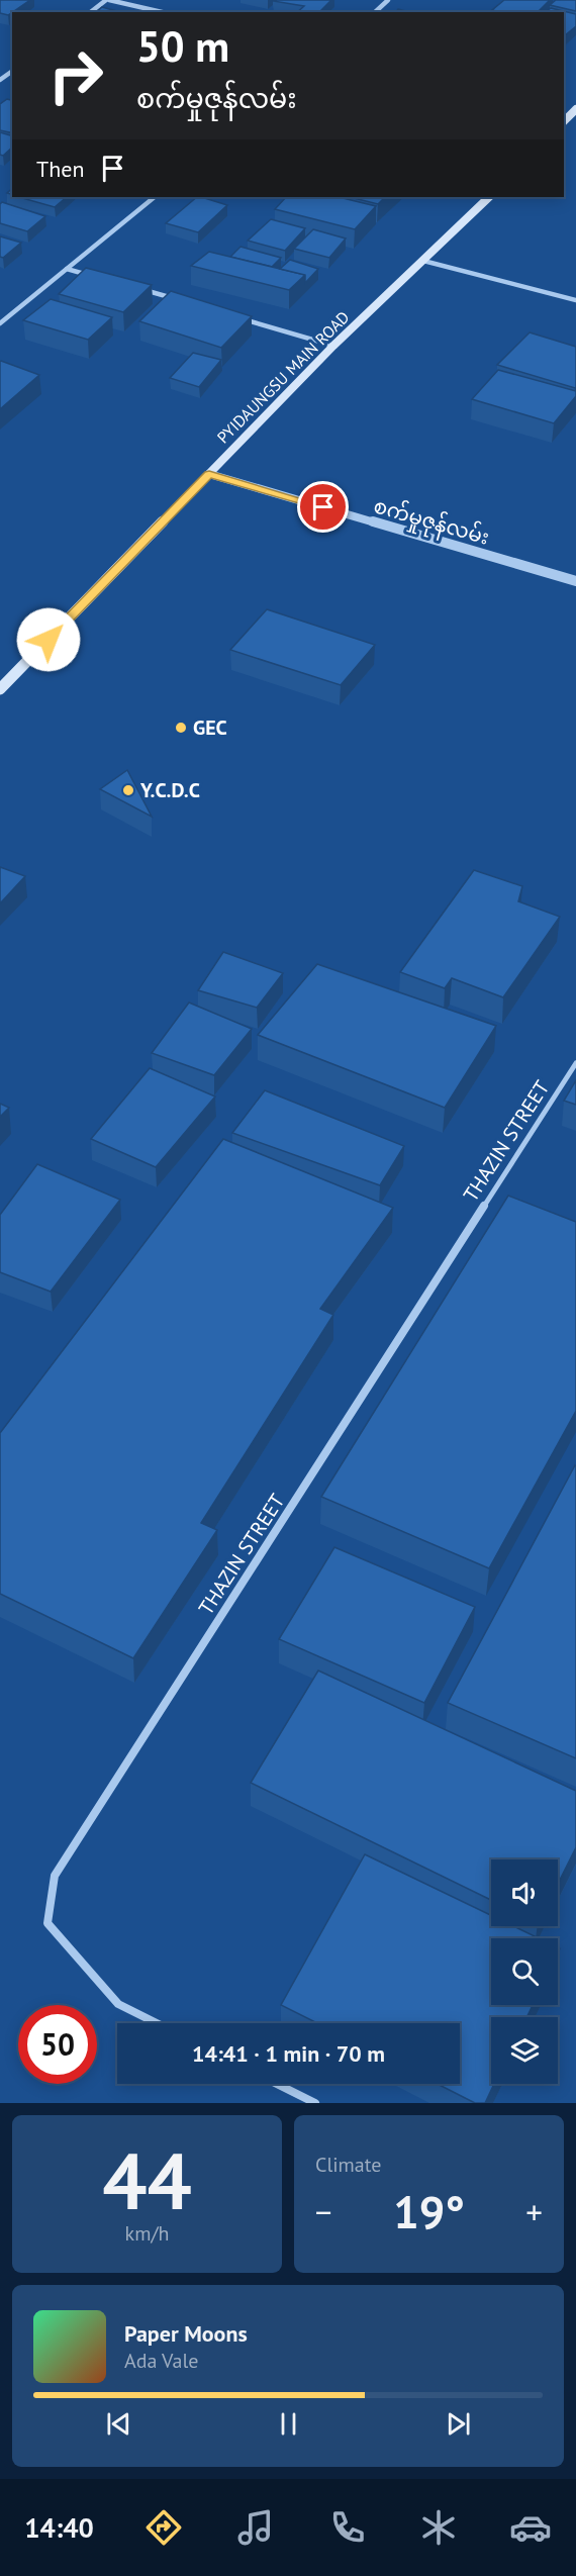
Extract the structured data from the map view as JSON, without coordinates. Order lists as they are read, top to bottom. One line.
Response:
{"streets":{"main road":["PYIDAUNGSU MAIN ROAD"],"street":["စက်မှုဇုန်လမ်း","THAZIN STREET"]},"crossings":[["PYIDAUNGSU MAIN ROAD","စက်မှုဇုန်လမ်း"]],"places":["GEC","Y.C.D.C"],"page":{"turn":["50 m","စက်မှုဇုန်လမ်း"],"then":"Then","limit":"50","trip":"14:41 · 1 min · 70 m","tile":[["44","km/h"],"Climate"],"heat":["−","19°","+"],"song":["Paper Moons","Ada Vale"],"tabs":"14:40"}}
